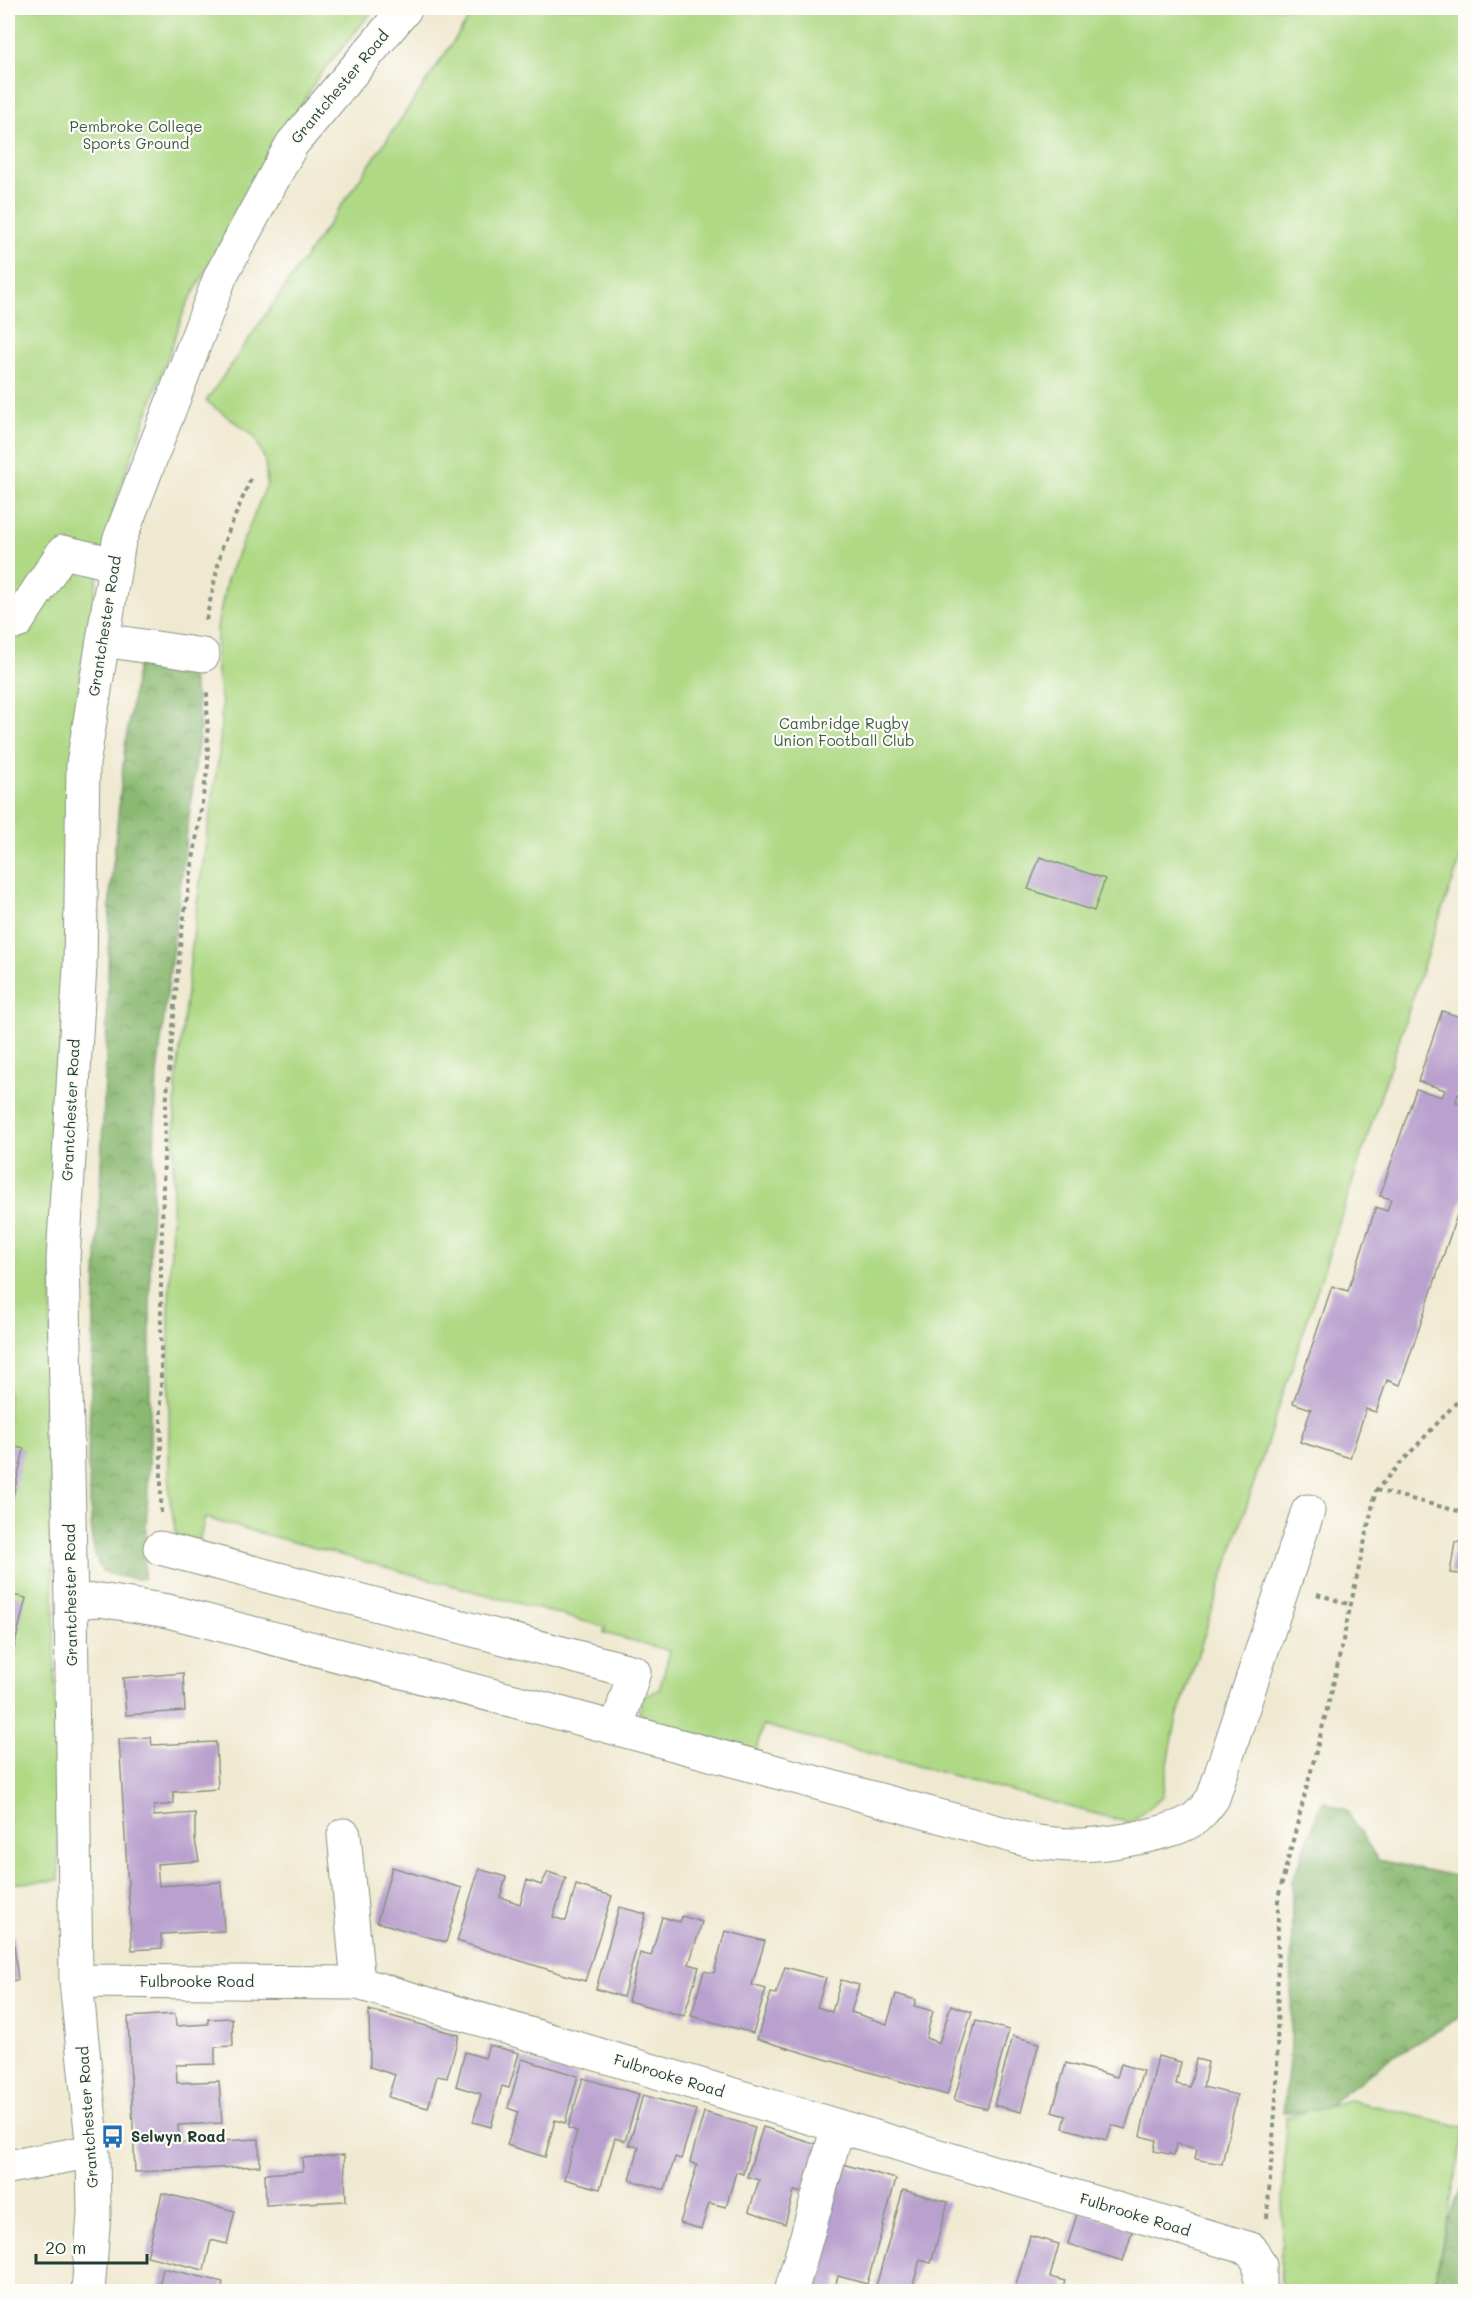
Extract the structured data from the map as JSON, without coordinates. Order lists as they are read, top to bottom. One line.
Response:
{"streets":{"street":["Grantchester Road","Fulbrooke Road"]},"crossings":[["Grantchester Road","Fulbrooke Road"]],"parks":["Pembroke College Sports Ground","Cambridge Rugby Union Football Club"],"places":{"bus stop":["Selwyn Road"]},"scale_bar":"20 m"}
